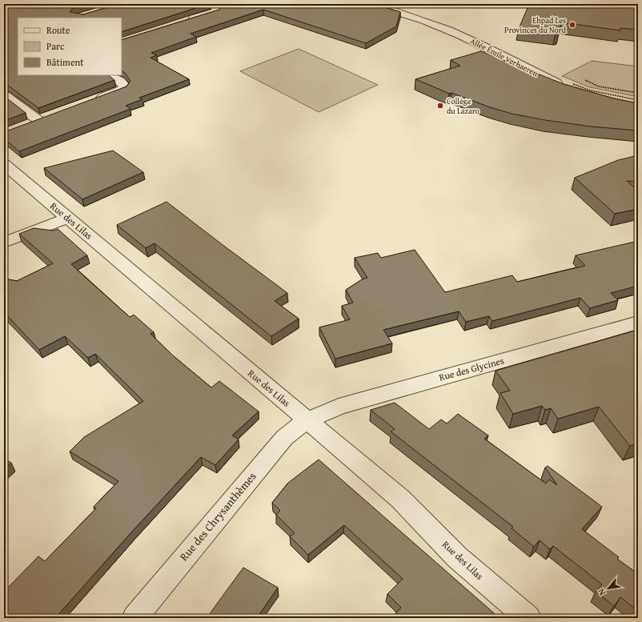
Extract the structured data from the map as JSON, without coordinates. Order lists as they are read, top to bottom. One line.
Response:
{"streets":{"street":["Allée Émile Verhaeren","Rue des Lilas","Rue des Glycines","Rue des Chrysanthèmes"]},"crossings":[["Rue des Lilas","Rue des Glycines"],["Rue des Lilas","Rue des Chrysanthèmes"],["Rue des Glycines","Rue des Chrysanthèmes"]],"places":["Ehpad Les Provinces du Nord","Collège du Lazaro"],"legend":["Route","Parc","Bâtiment"],"north":"bottom left"}
